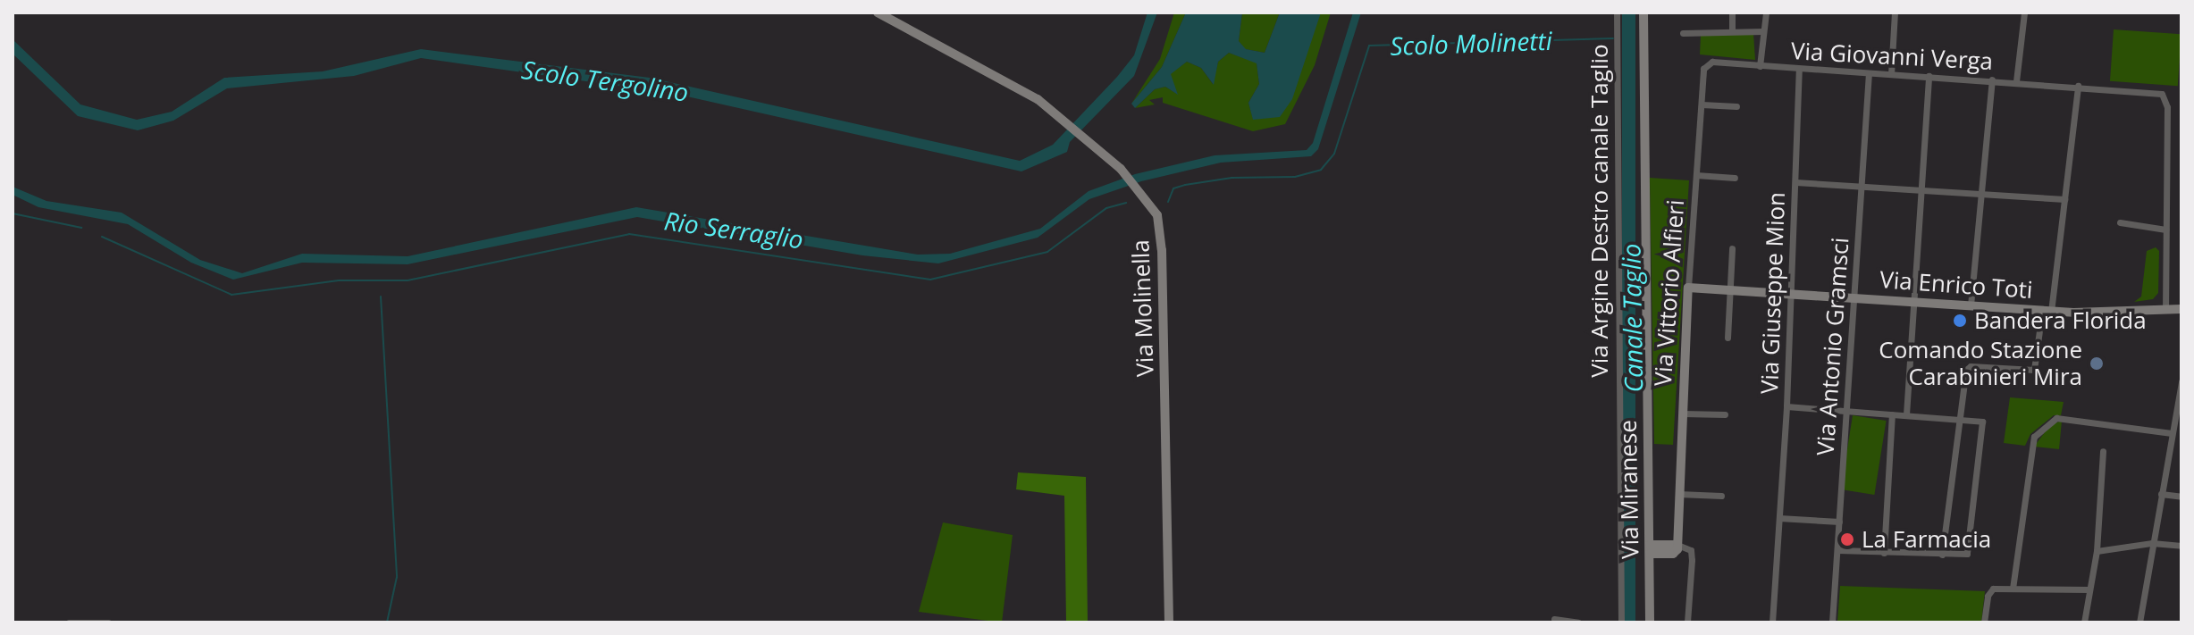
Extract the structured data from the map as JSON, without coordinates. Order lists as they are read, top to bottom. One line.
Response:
{"streets":{"street":["Via Giovanni Verga","Via Argine Destro canale Taglio","Via Enrico Toti","Via Vittorio Alfieri","Via Giuseppe Mion","Via Molinella","Via Antonio Gramsci","Via Miranese"]},"crossings":[["Via Giovanni Verga","Via Enrico Toti"],["Via Giovanni Verga","Via Vittorio Alfieri"],["Via Giovanni Verga","Via Giuseppe Mion"],["Via Giovanni Verga","Via Antonio Gramsci"],["Via Enrico Toti","Via Vittorio Alfieri"],["Via Enrico Toti","Via Giuseppe Mion"],["Via Enrico Toti","Via Antonio Gramsci"]],"water":["Scolo Molinetti","Scolo Tergolino","Rio Serraglio","Canale Taglio"],"places":["Bandera Florida","Comando Stazione Carabinieri Mira","La Farmacia"]}
